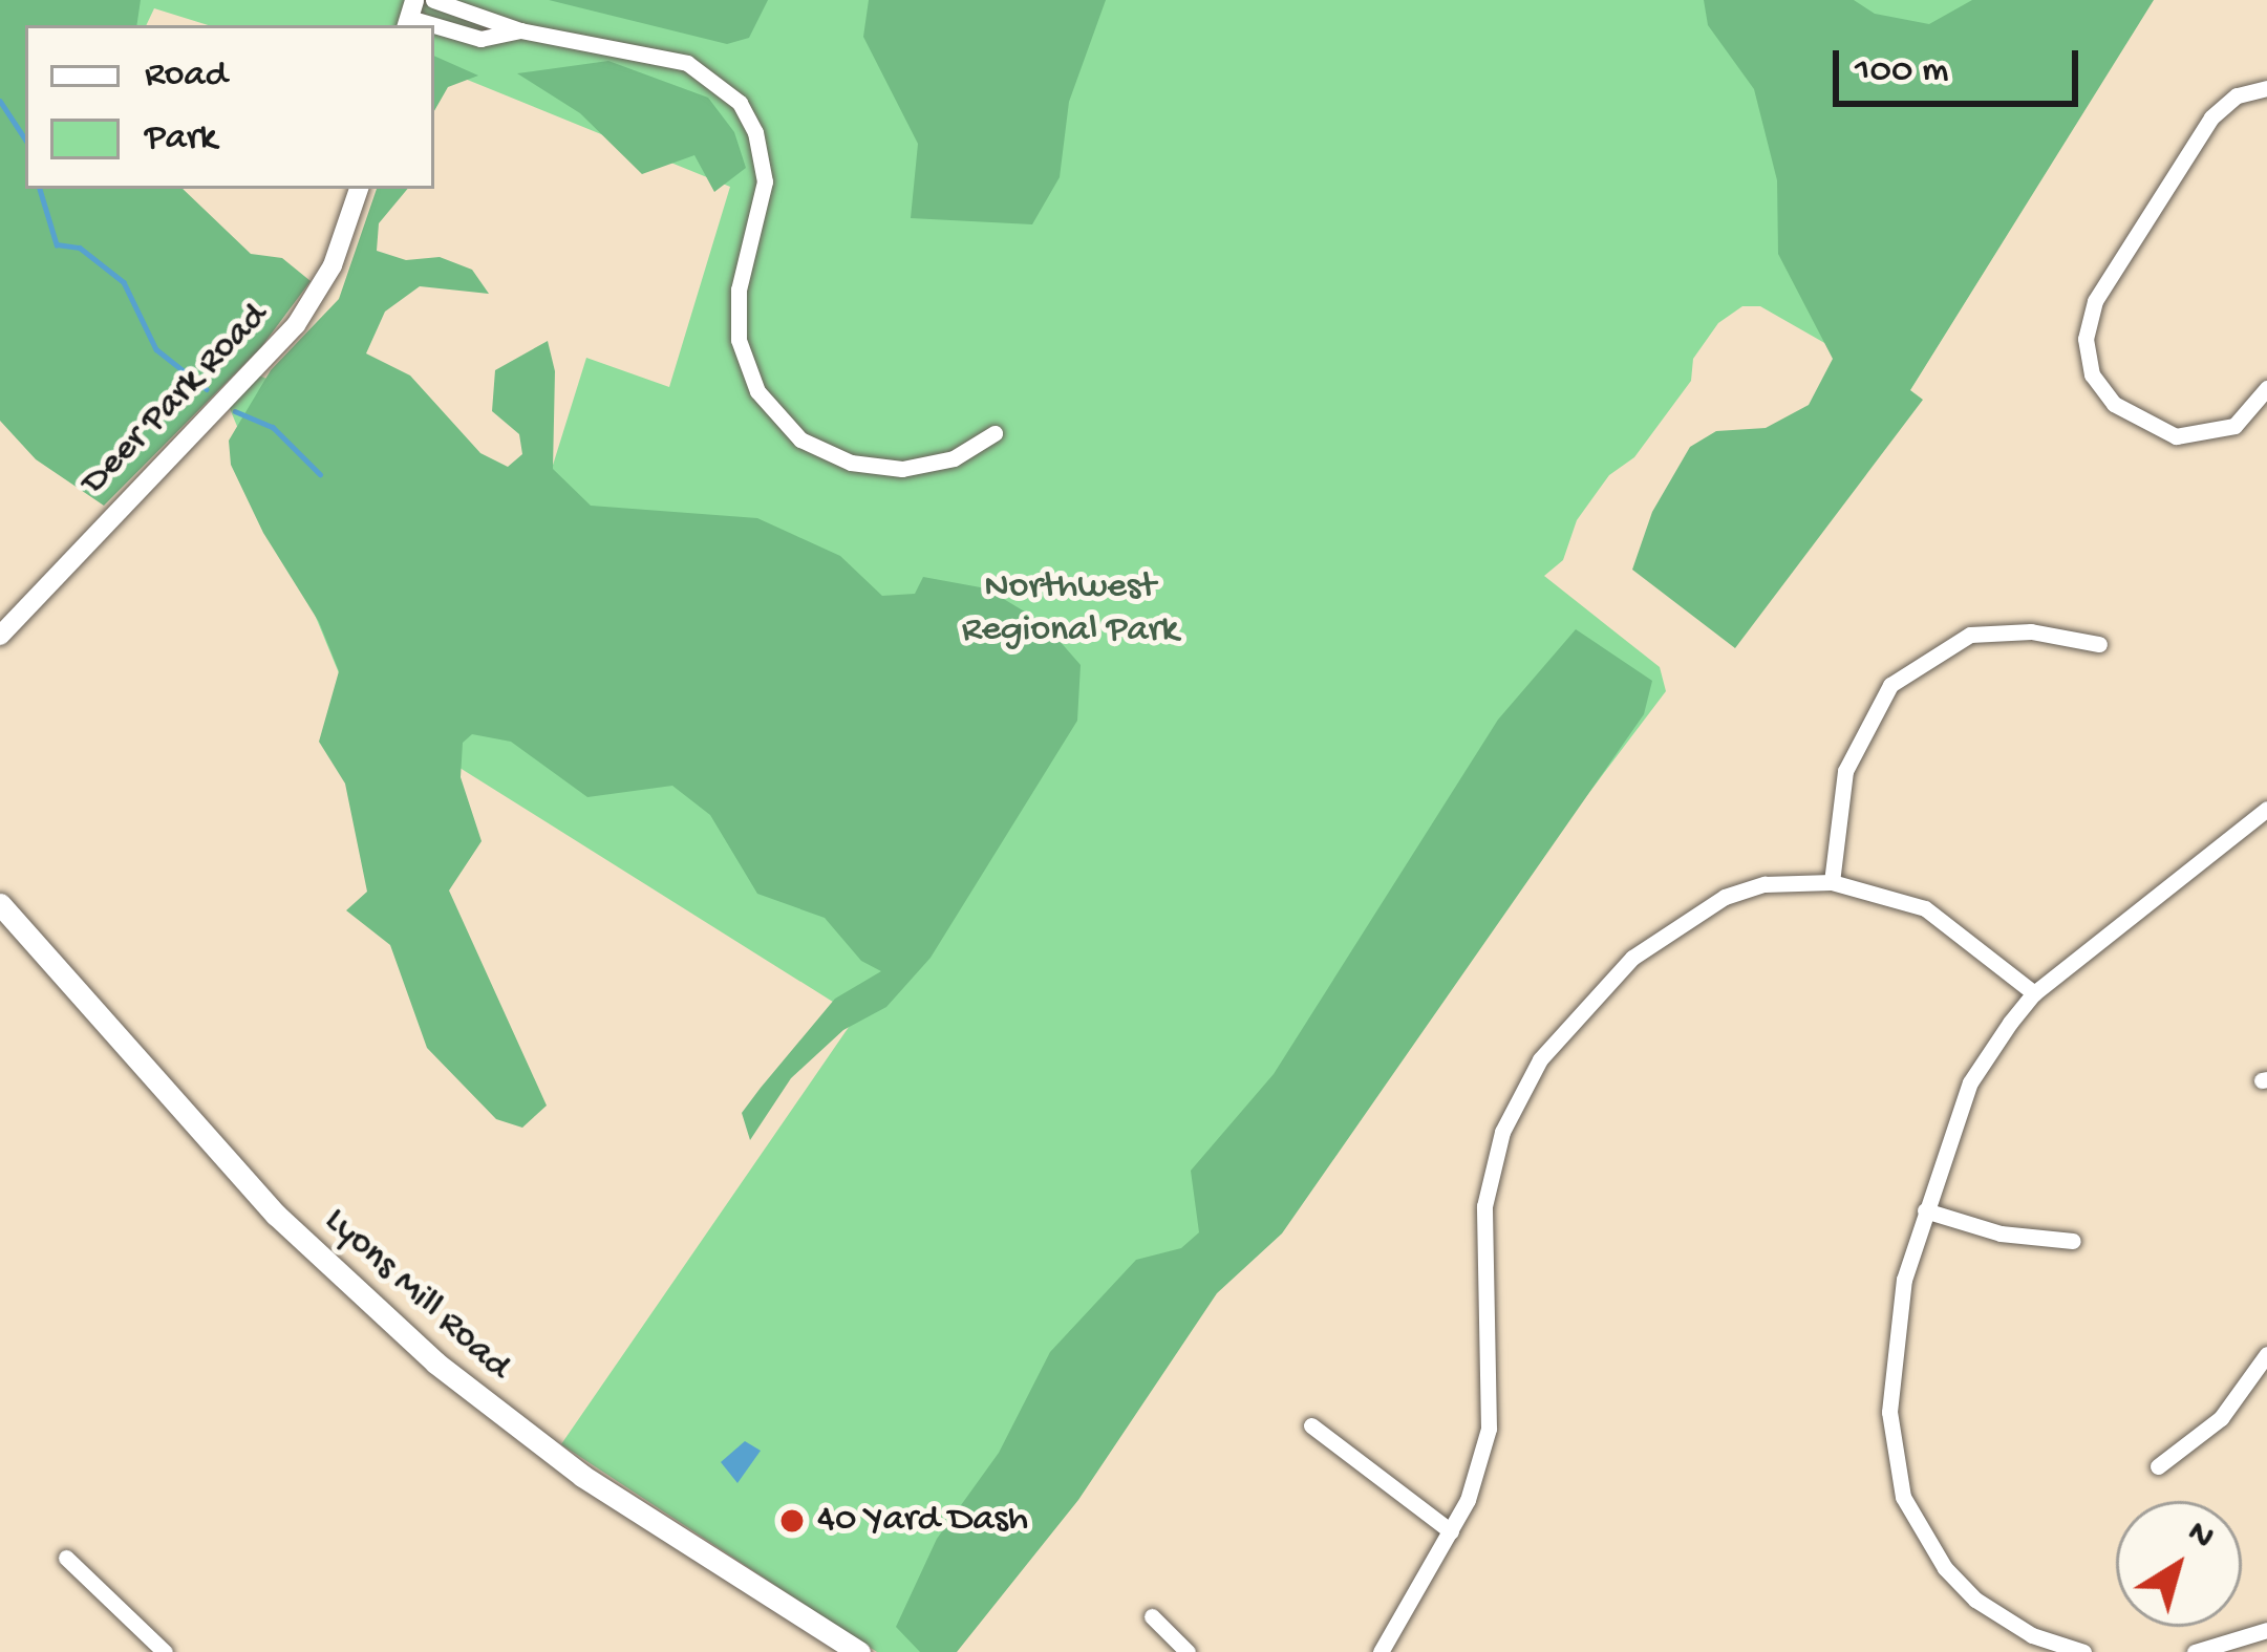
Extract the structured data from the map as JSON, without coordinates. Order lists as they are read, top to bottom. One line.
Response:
{"streets":{"main road":["Lyons Mill Road"],"street":["Deer Park Road"]},"parks":["Northwest Regional Park"],"places":["40 Yard Dash"],"legend":["Road","Park"],"scale_bar":"100 m","north":"top right"}
